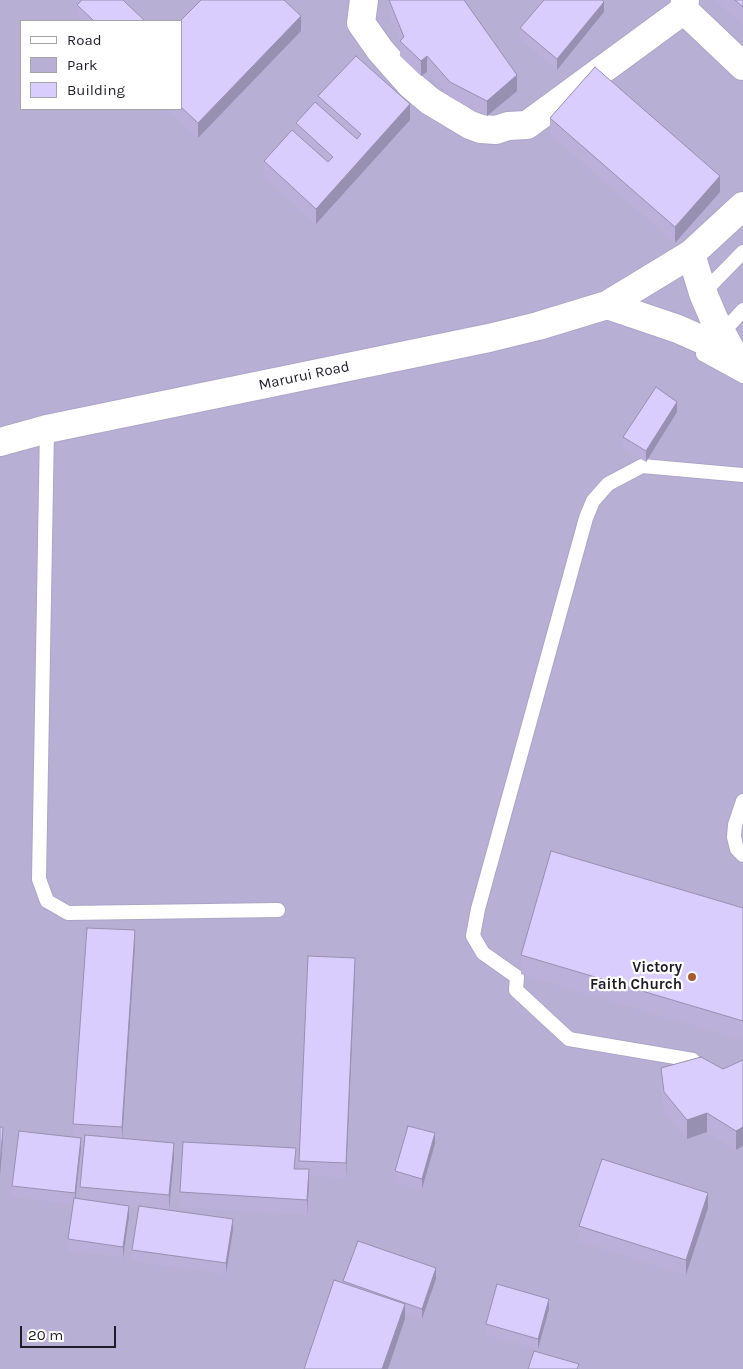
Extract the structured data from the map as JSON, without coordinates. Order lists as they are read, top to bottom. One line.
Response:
{"streets":{"street":["Marurui Road"]},"places":["Victory Faith Church"],"legend":["Road","Park","Building"],"scale_bar":"20 m"}
